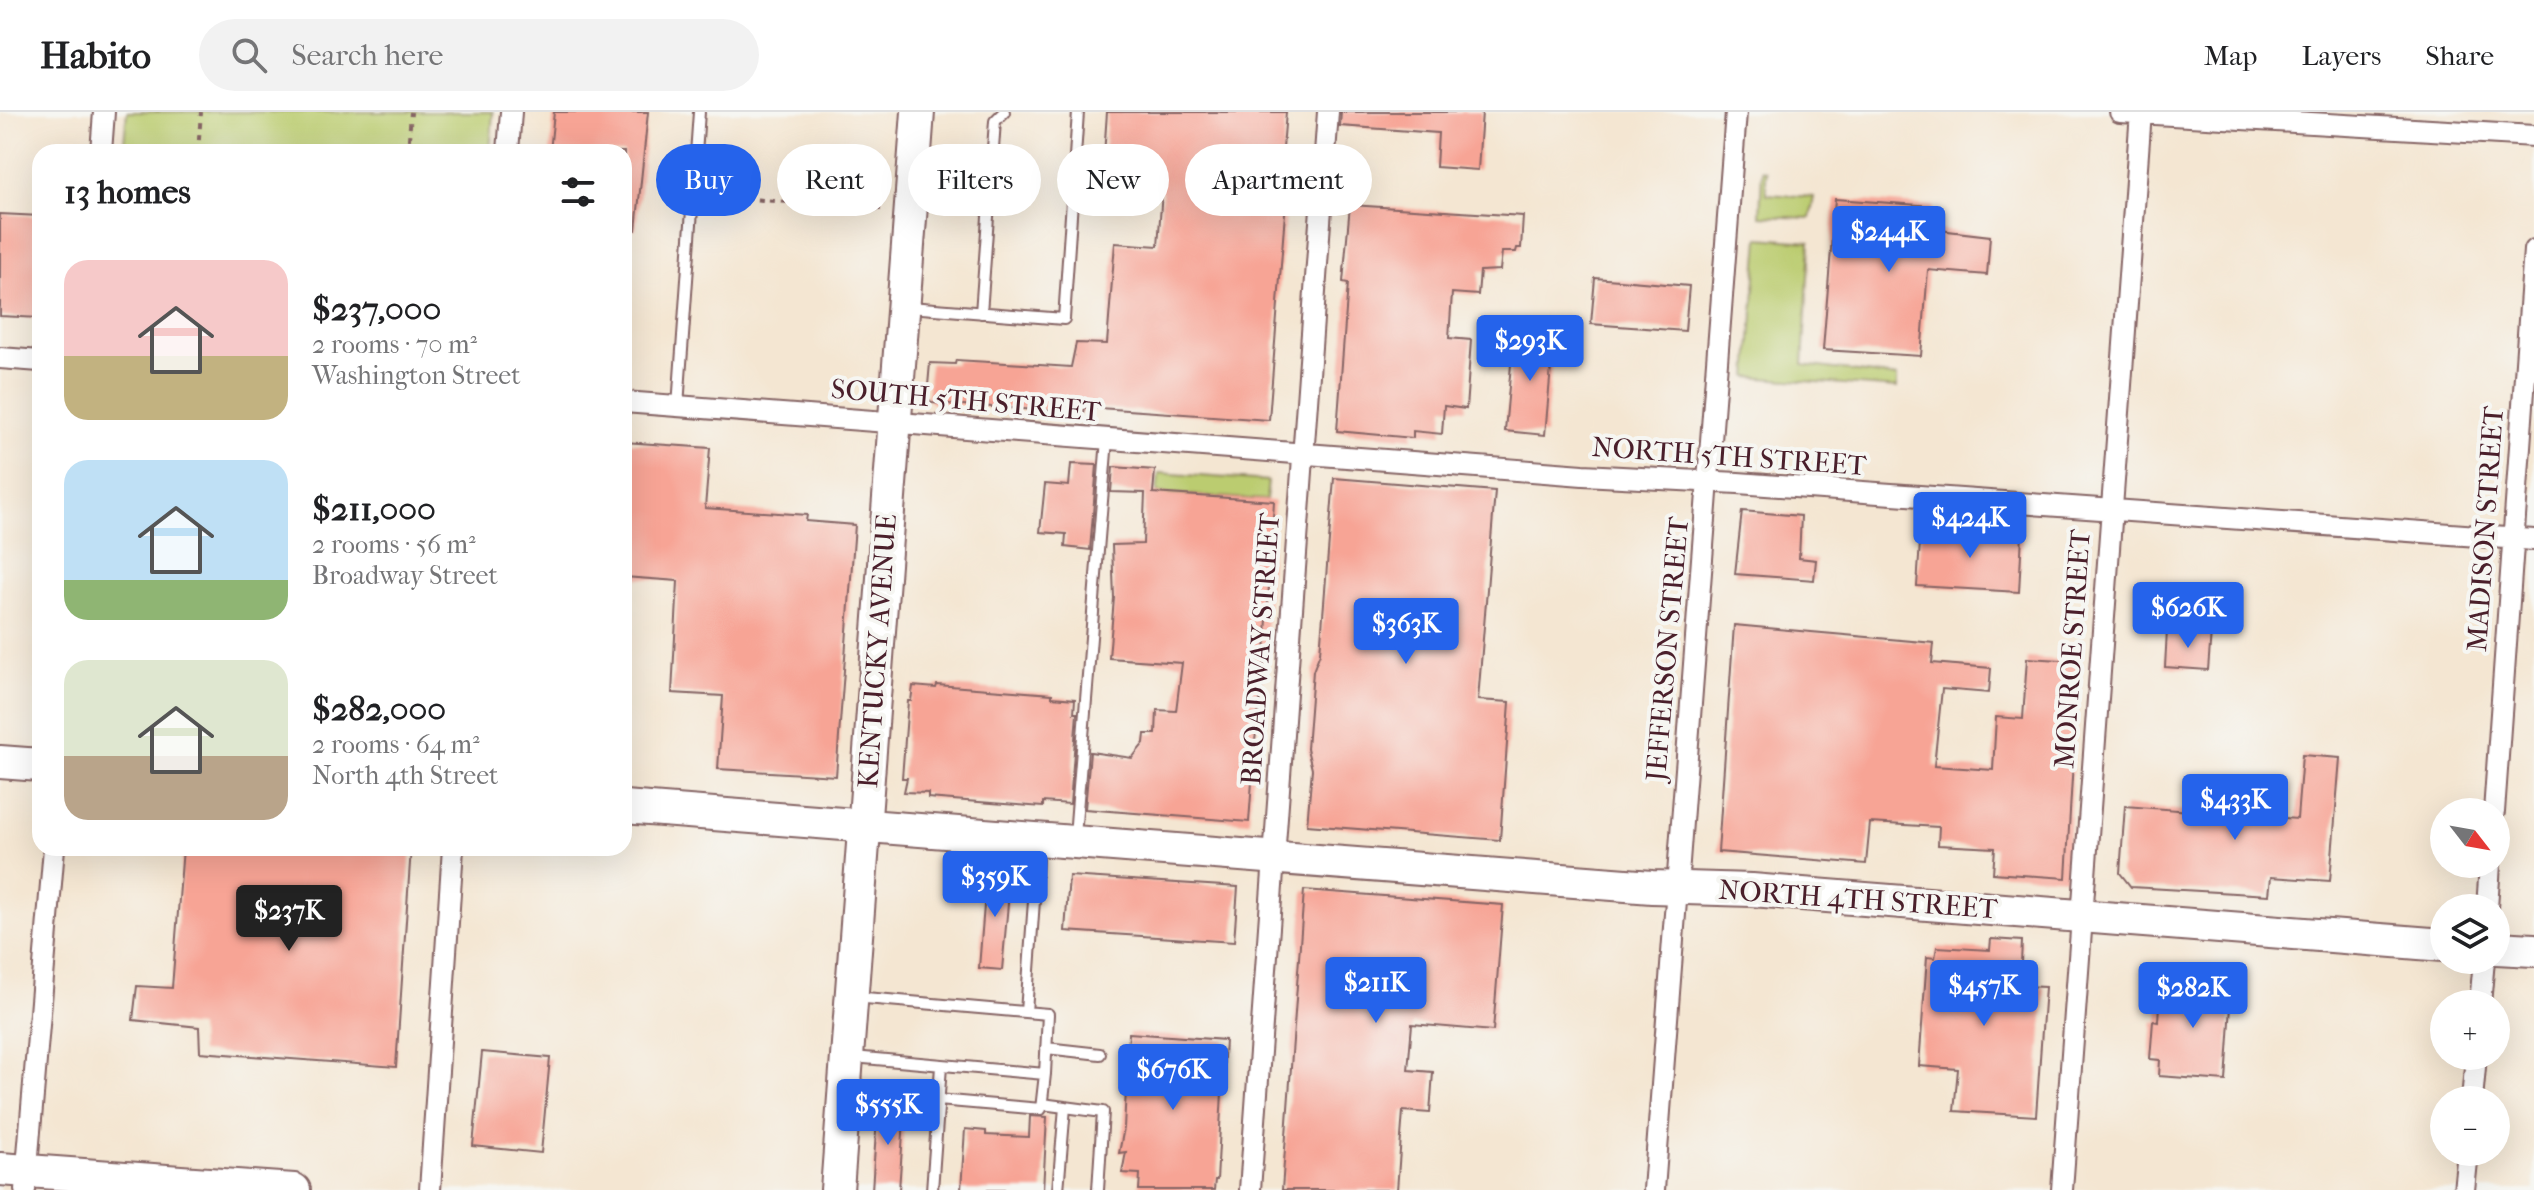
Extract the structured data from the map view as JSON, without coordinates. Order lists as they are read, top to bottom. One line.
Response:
{"streets":{"main road":["KENTUCKY AVENUE","NORTH 4TH STREET"],"street":["SOUTH 5TH STREET","NORTH 5TH STREET","MADISON STREET","BROADWAY STREET","JEFFERSON STREET","MONROE STREET"]},"crossings":[["SOUTH 5TH STREET","NORTH 5TH STREET"],["SOUTH 5TH STREET","BROADWAY STREET"],["SOUTH 5TH STREET","KENTUCKY AVENUE"],["NORTH 5TH STREET","MADISON STREET"],["NORTH 5TH STREET","BROADWAY STREET"],["NORTH 5TH STREET","JEFFERSON STREET"],["NORTH 5TH STREET","MONROE STREET"],["BROADWAY STREET","NORTH 4TH STREET"],["JEFFERSON STREET","NORTH 4TH STREET"],["MONROE STREET","NORTH 4TH STREET"],["KENTUCKY AVENUE","NORTH 4TH STREET"]],"north":"bottom right","page":{"header":"Habito","search":"Search here","nav":["Map","Layers","Share"],"chip":["Buy","Rent","Filters","New","Apartment"],"heading":"13 homes","price":["$244K","$293K","$424K","$626K","$363K","$433K","$359K","$237K","$211K","$457K","$282K","$676K","$555K"],"list":[{"name":"$237,000","note":"2 rooms · 70 m² · Washington Street"},{"name":"$211,000","note":"2 rooms · 56 m² · Broadway Street"},{"name":"$282,000","note":"2 rooms · 64 m² · North 4th Street"}],"map_buttons":["+","−"]}}
